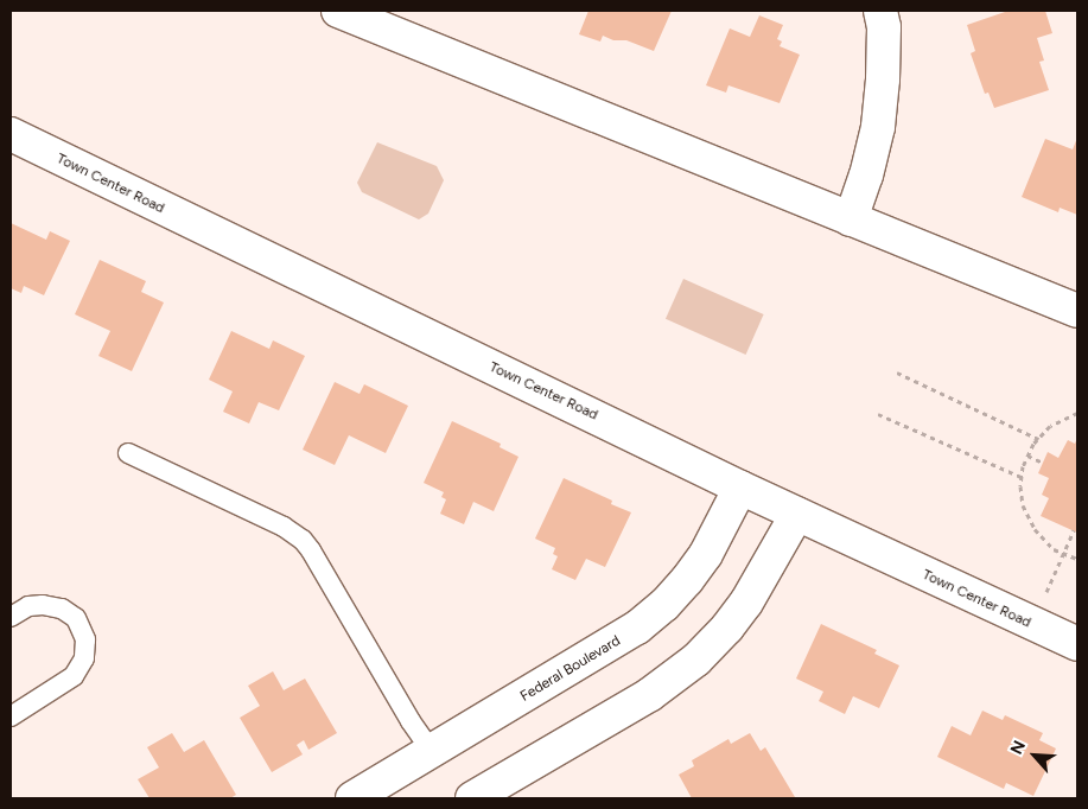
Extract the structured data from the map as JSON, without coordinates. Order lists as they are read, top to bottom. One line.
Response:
{"streets":{"street":["Town Center Road","Federal Boulevard"]},"crossings":[["Town Center Road","Federal Boulevard"]],"north":"top left"}
